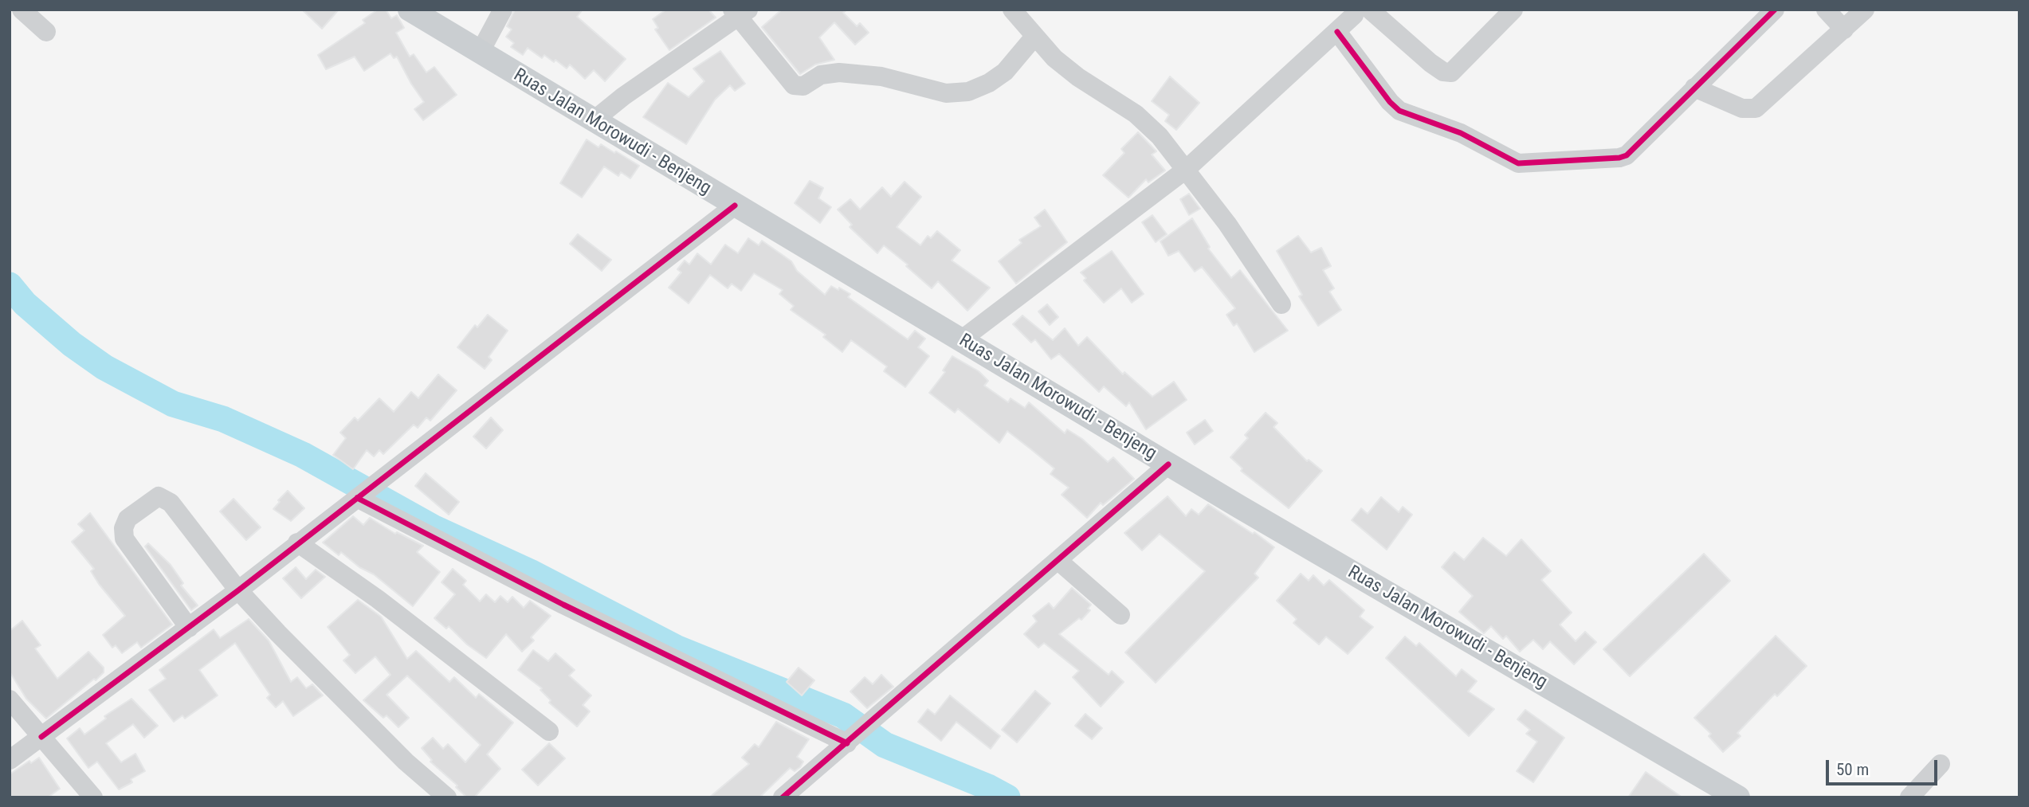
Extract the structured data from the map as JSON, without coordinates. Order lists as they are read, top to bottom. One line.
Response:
{"streets":{"main road":["Ruas Jalan Morowudi - Benjeng"]},"scale_bar":"50 m"}
